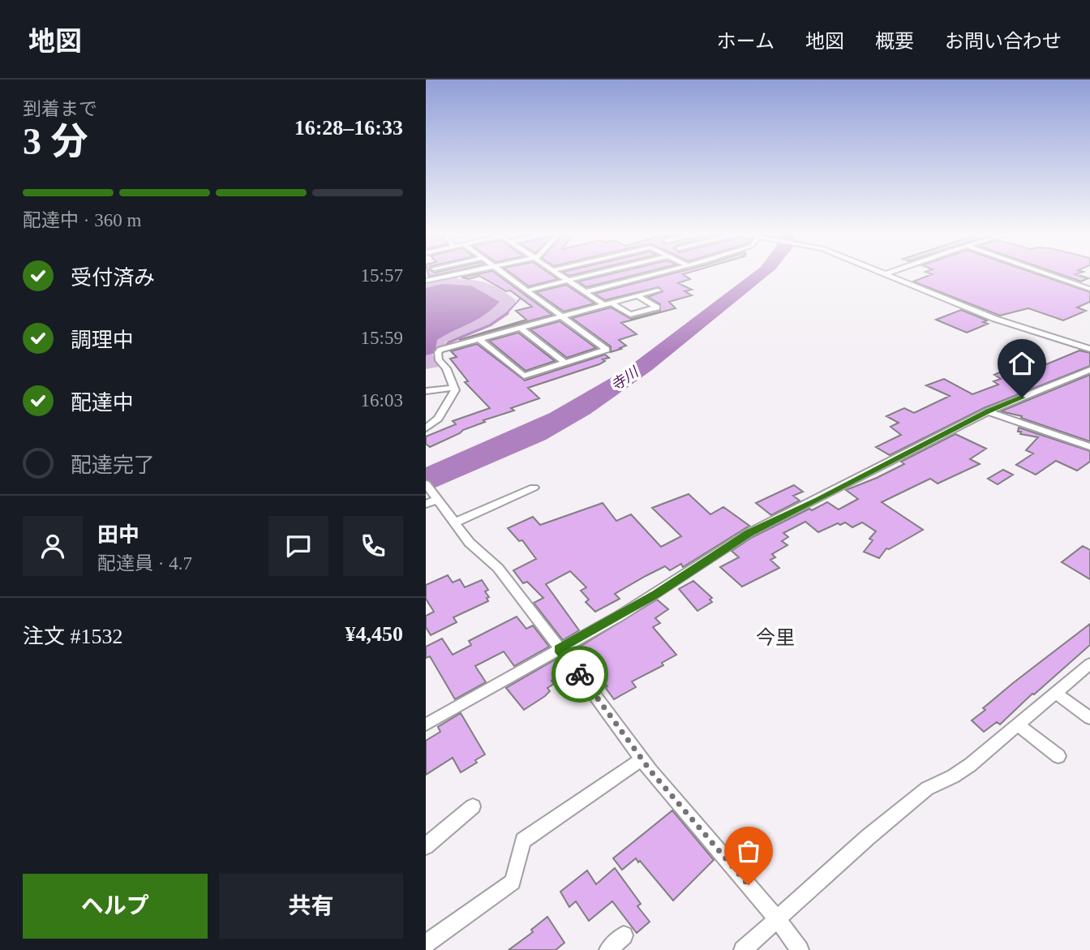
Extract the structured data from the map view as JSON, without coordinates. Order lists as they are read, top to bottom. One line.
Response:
{"districts":["今里"],"water":["寺川"],"page":{"header":"地図","nav":["ホーム","地図","概要","お問い合わせ"],"heading":["3 分","到着まで","16:28–16:33"],"panel":["田中","配達員 · 4.7","注文 #1532","¥4,450"],"bar":"配達中 · 360 m","list":[["受付済み","15:57"],["調理中","15:59"],["配達中","16:03"],"配達完了"],"buttons":["ヘルプ","共有"]}}
